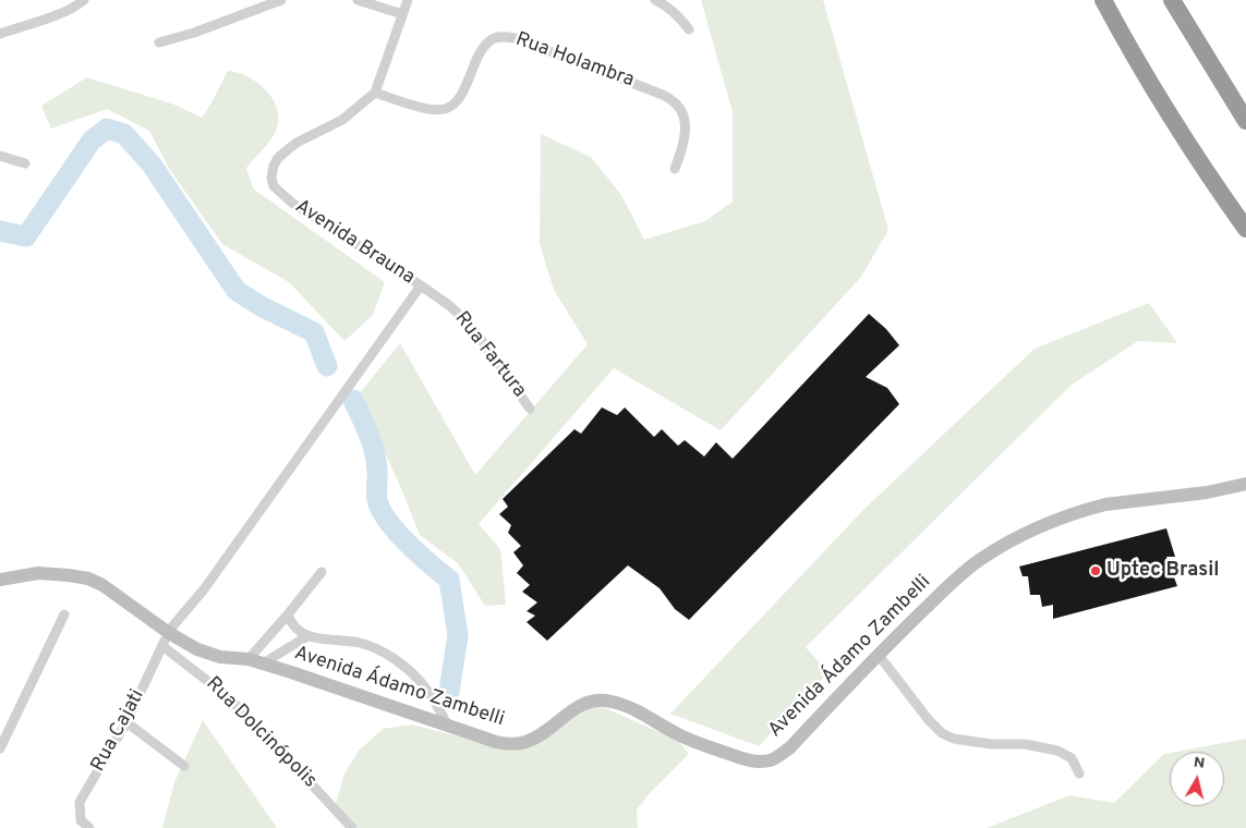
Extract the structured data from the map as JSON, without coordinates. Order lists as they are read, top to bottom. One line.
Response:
{"streets":{"street":["Rua Holambra","Avenida Brauna","Rua Fartura","Avenida Ádamo Zambelli","Rua Cajati","Rua Dolcinópolis"]},"crossings":[["Rua Holambra","Avenida Brauna"],["Avenida Brauna","Rua Fartura"],["Avenida Brauna","Avenida Ádamo Zambelli"],["Avenida Brauna","Rua Cajati"],["Avenida Brauna","Rua Dolcinópolis"],["Avenida Ádamo Zambelli","Rua Cajati"],["Avenida Ádamo Zambelli","Rua Dolcinópolis"],["Rua Cajati","Rua Dolcinópolis"]],"places":["Uptec Brasil"],"north":"top"}
